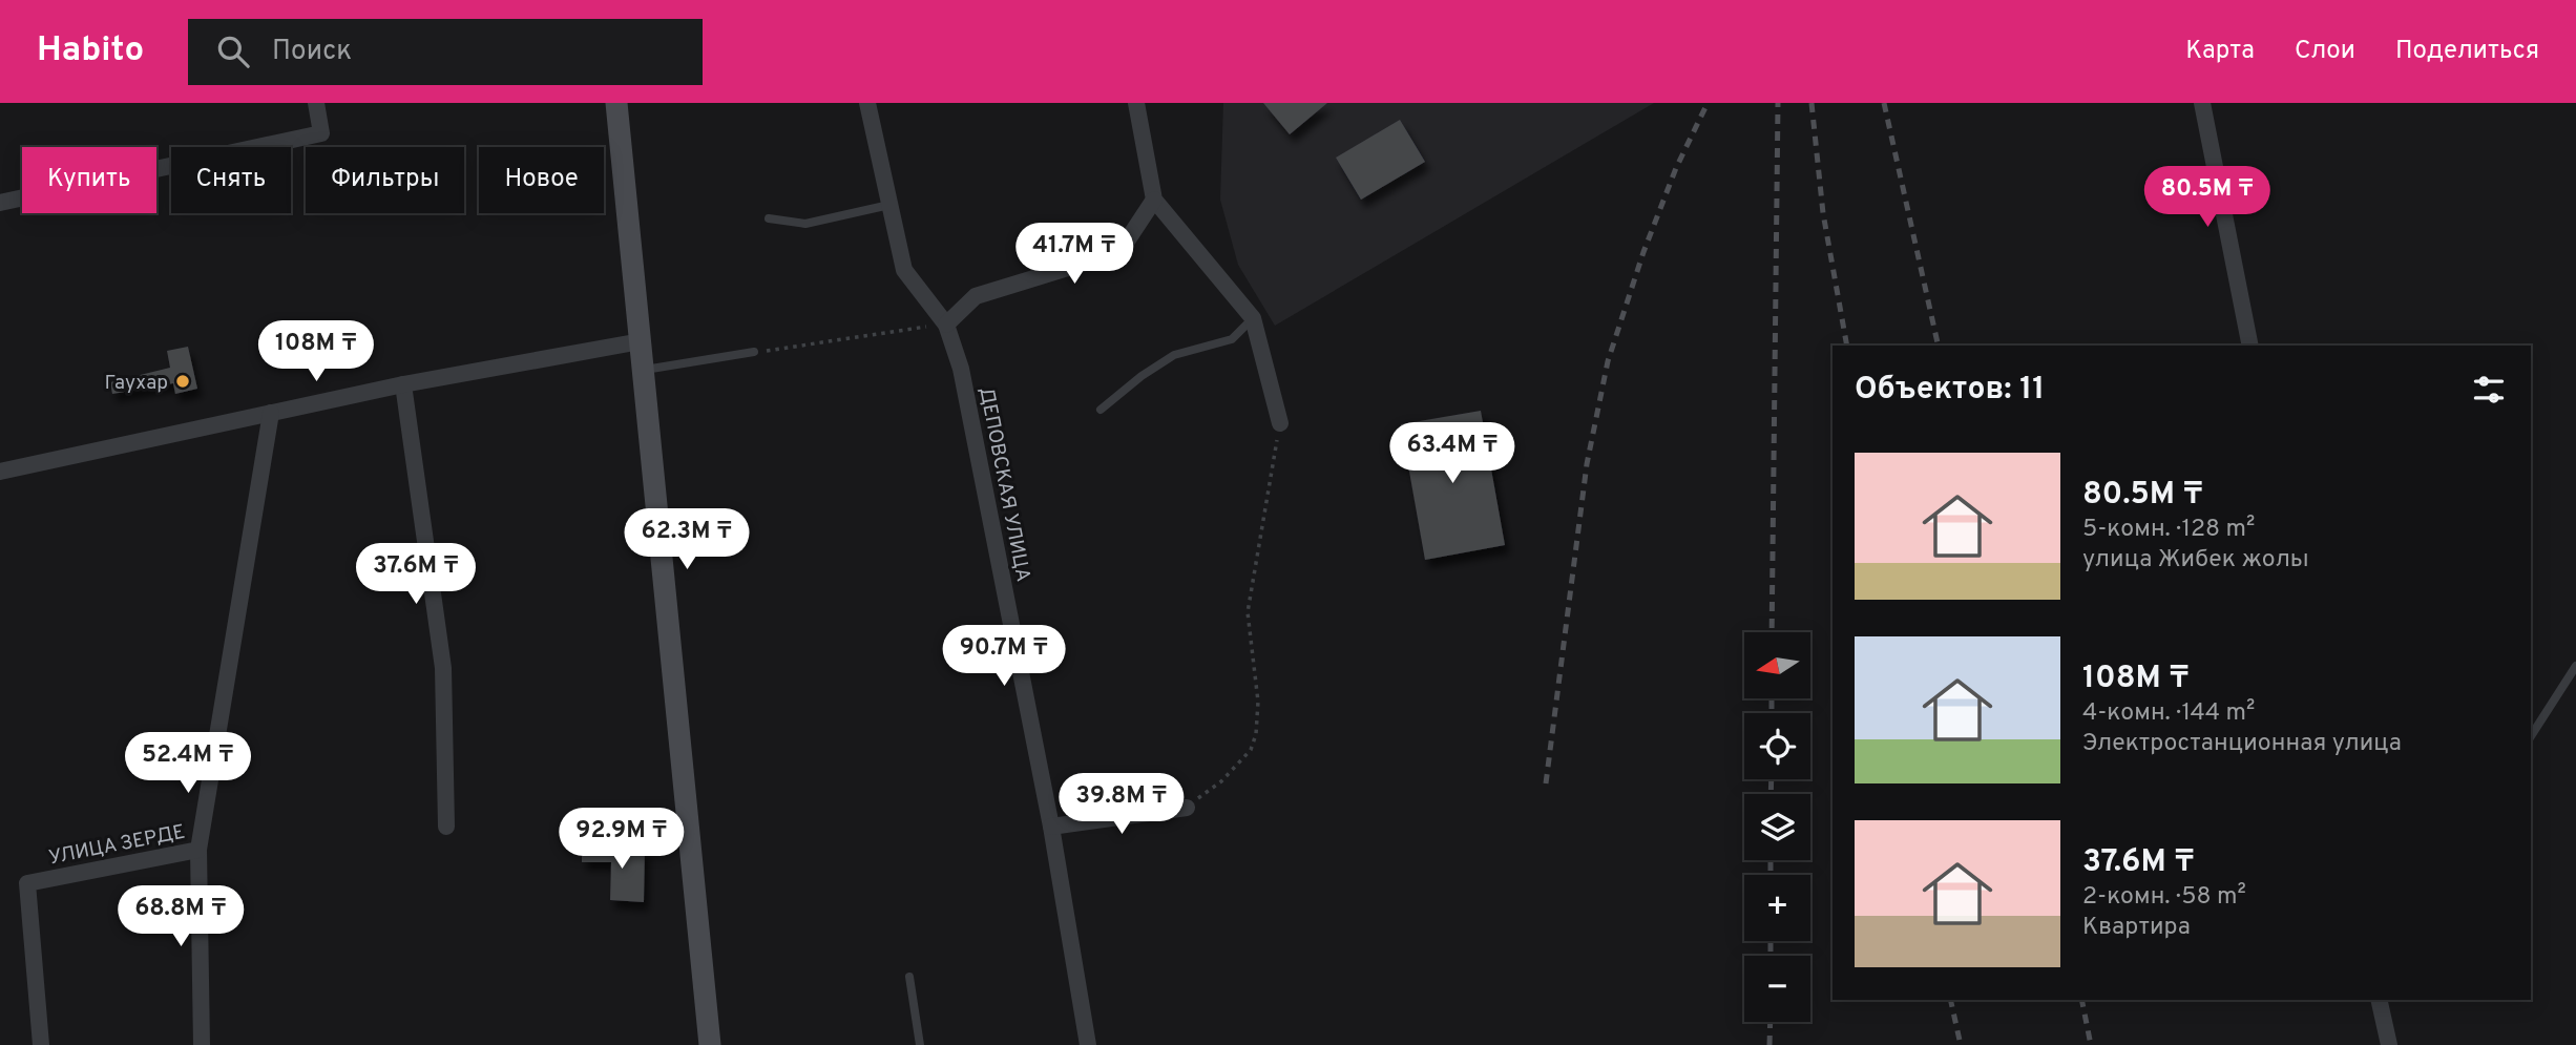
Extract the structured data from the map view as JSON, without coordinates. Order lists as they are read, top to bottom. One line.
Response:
{"streets":{"street":["ДЕПОВСКАЯ УЛИЦА","УЛИЦА ЗЕРДЕ"]},"places":["Гаухар"],"north":"left","page":{"header":"Habito","search":"Поиск","nav":["Карта","Слои","Поделиться"],"chip":["Купить","Снять","Фильтры","Новое"],"price":["80.5M ₸","41.7M ₸","108M ₸","63.4M ₸","62.3M ₸","37.6M ₸","90.7M ₸","52.4M ₸","39.8M ₸","92.9M ₸","68.8M ₸"],"heading":"Объектов: 11","list":[{"name":"80.5M ₸","note":"5-комн. · 128 m² · улица Жибек жолы"},{"name":"108M ₸","note":"4-комн. · 144 m² · Электростанционная улица"},{"name":"37.6M ₸","note":"2-комн. · 58 m² · Квартира"}],"map_buttons":["+","−"]}}
